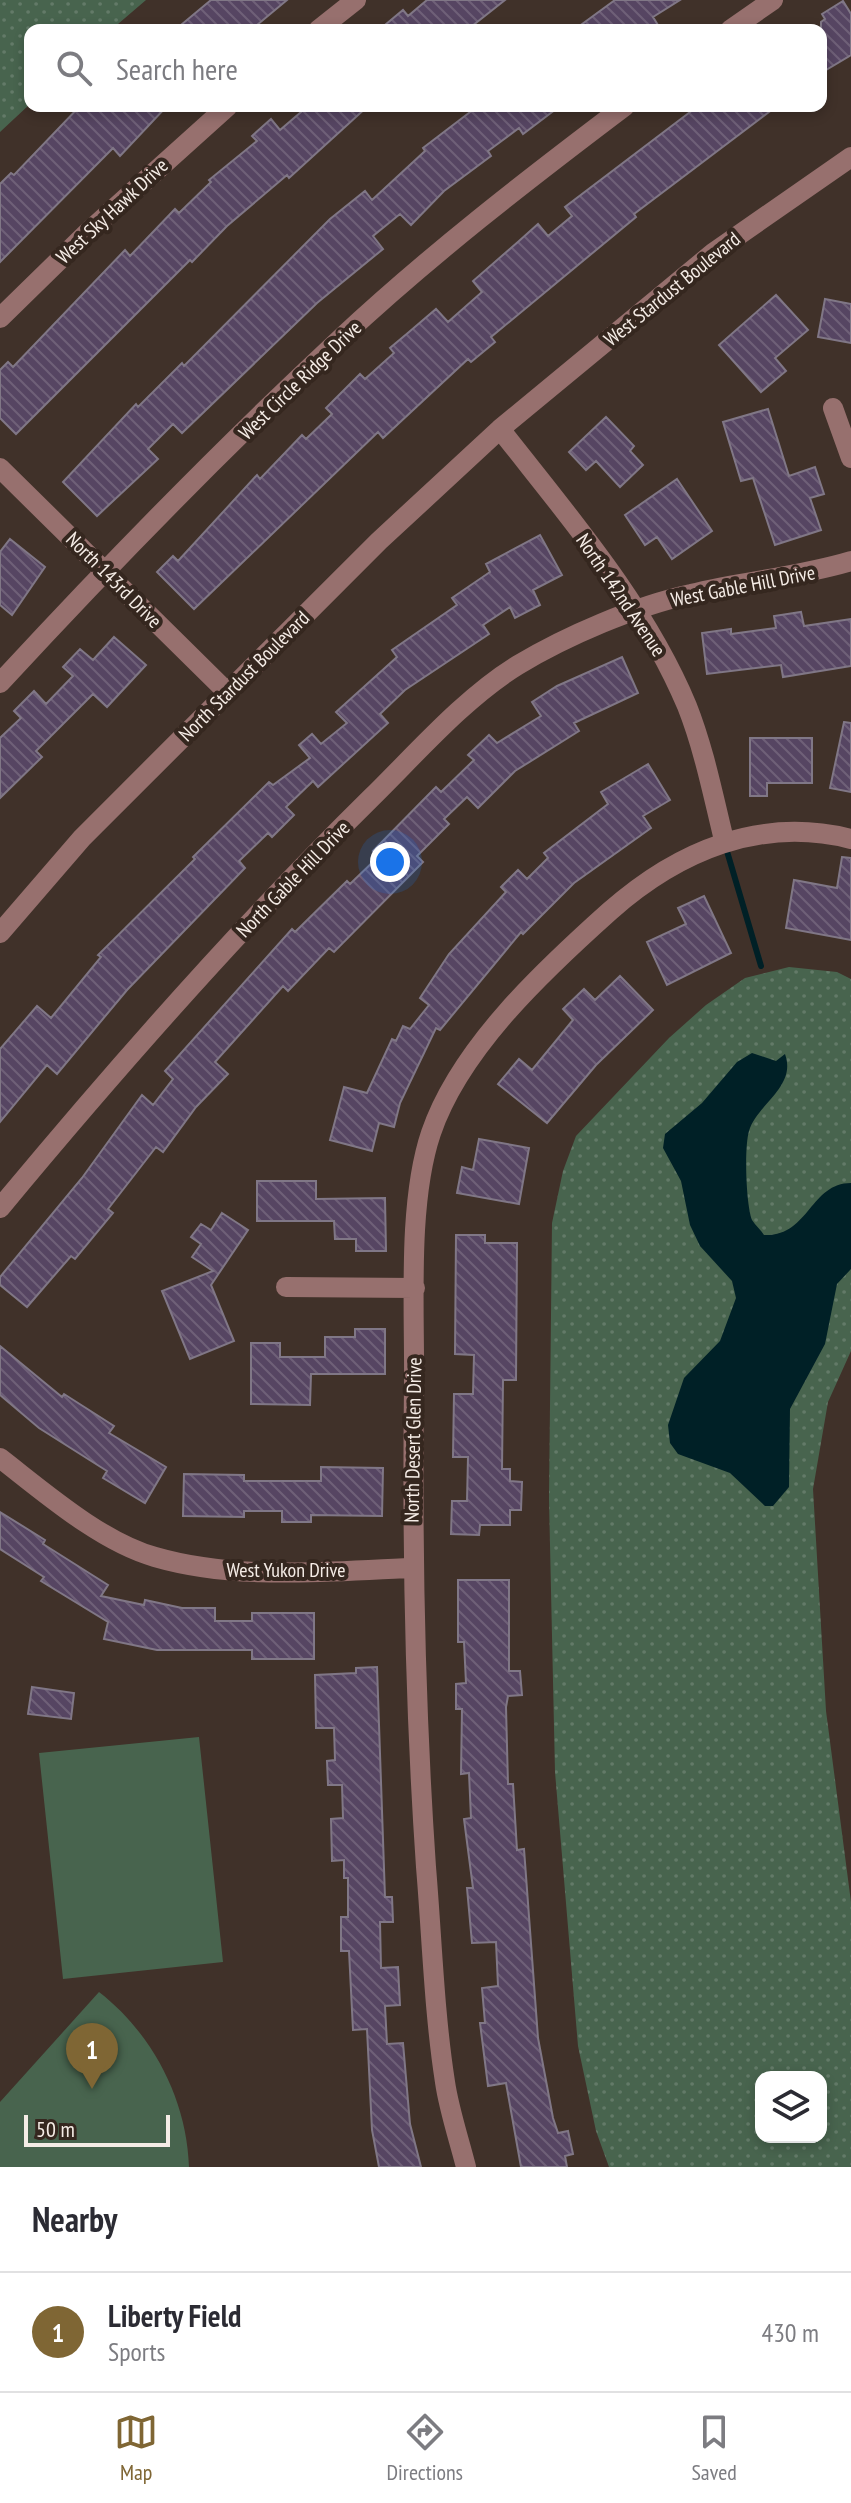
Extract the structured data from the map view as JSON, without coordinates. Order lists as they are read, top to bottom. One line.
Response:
{"streets":{"street":["West Sky Hawk Drive","West Stardust Boulevard","West Circle Ridge Drive","North 143rd Drive","West Gable Hill Drive","North 142nd Avenue","North Stardust Boulevard","North Gable Hill Drive","North Desert Glen Drive","West Yukon Drive"]},"crossings":[["West Stardust Boulevard","North 142nd Avenue"],["West Stardust Boulevard","North Stardust Boulevard"],["West Circle Ridge Drive","North 143rd Drive"],["North 143rd Drive","North Stardust Boulevard"],["West Gable Hill Drive","North 142nd Avenue"],["West Gable Hill Drive","North Gable Hill Drive"],["North 142nd Avenue","North Stardust Boulevard"],["North 142nd Avenue","North Gable Hill Drive"],["North 142nd Avenue","North Desert Glen Drive"],["North Desert Glen Drive","West Yukon Drive"]],"scale_bar":"50 m","page":{"search":"Search here","pins":"1","scale":"50 m","heading":"Nearby","list":[{"mark":"1","name":"Liberty Field","note":"Sports","value":"430 m"}],"nav":["Map","Directions","Saved"]}}
